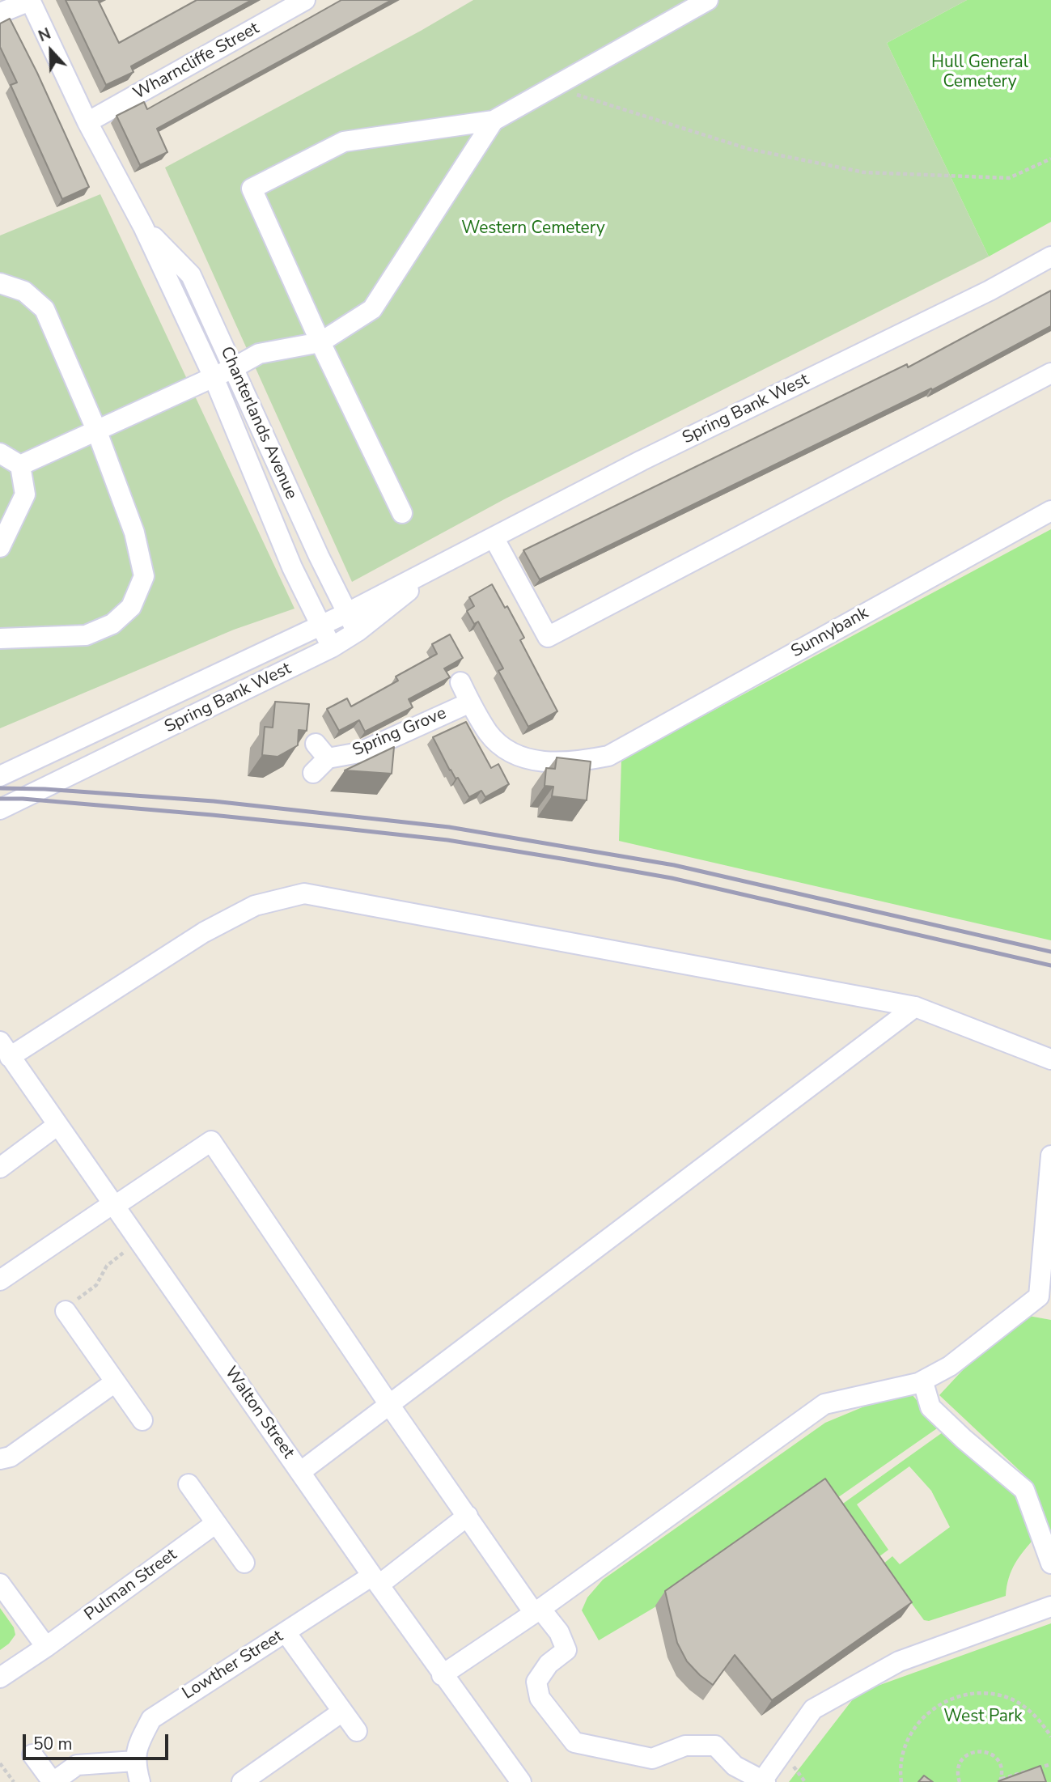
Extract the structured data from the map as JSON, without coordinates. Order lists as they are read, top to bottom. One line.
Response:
{"streets":{"street":["Wharncliffe Street","Spring Bank West","Chanterlands Avenue","Sunnybank","Spring Grove","Walton Street","Pulman Street","Lowther Street"]},"crossings":[["Wharncliffe Street","Chanterlands Avenue"],["Spring Bank West","Chanterlands Avenue"],["Sunnybank","Spring Grove"],["Walton Street","Lowther Street"]],"parks":["Hull General Cemetery","Western Cemetery","West Park"],"scale_bar":"50 m","north":"top"}
